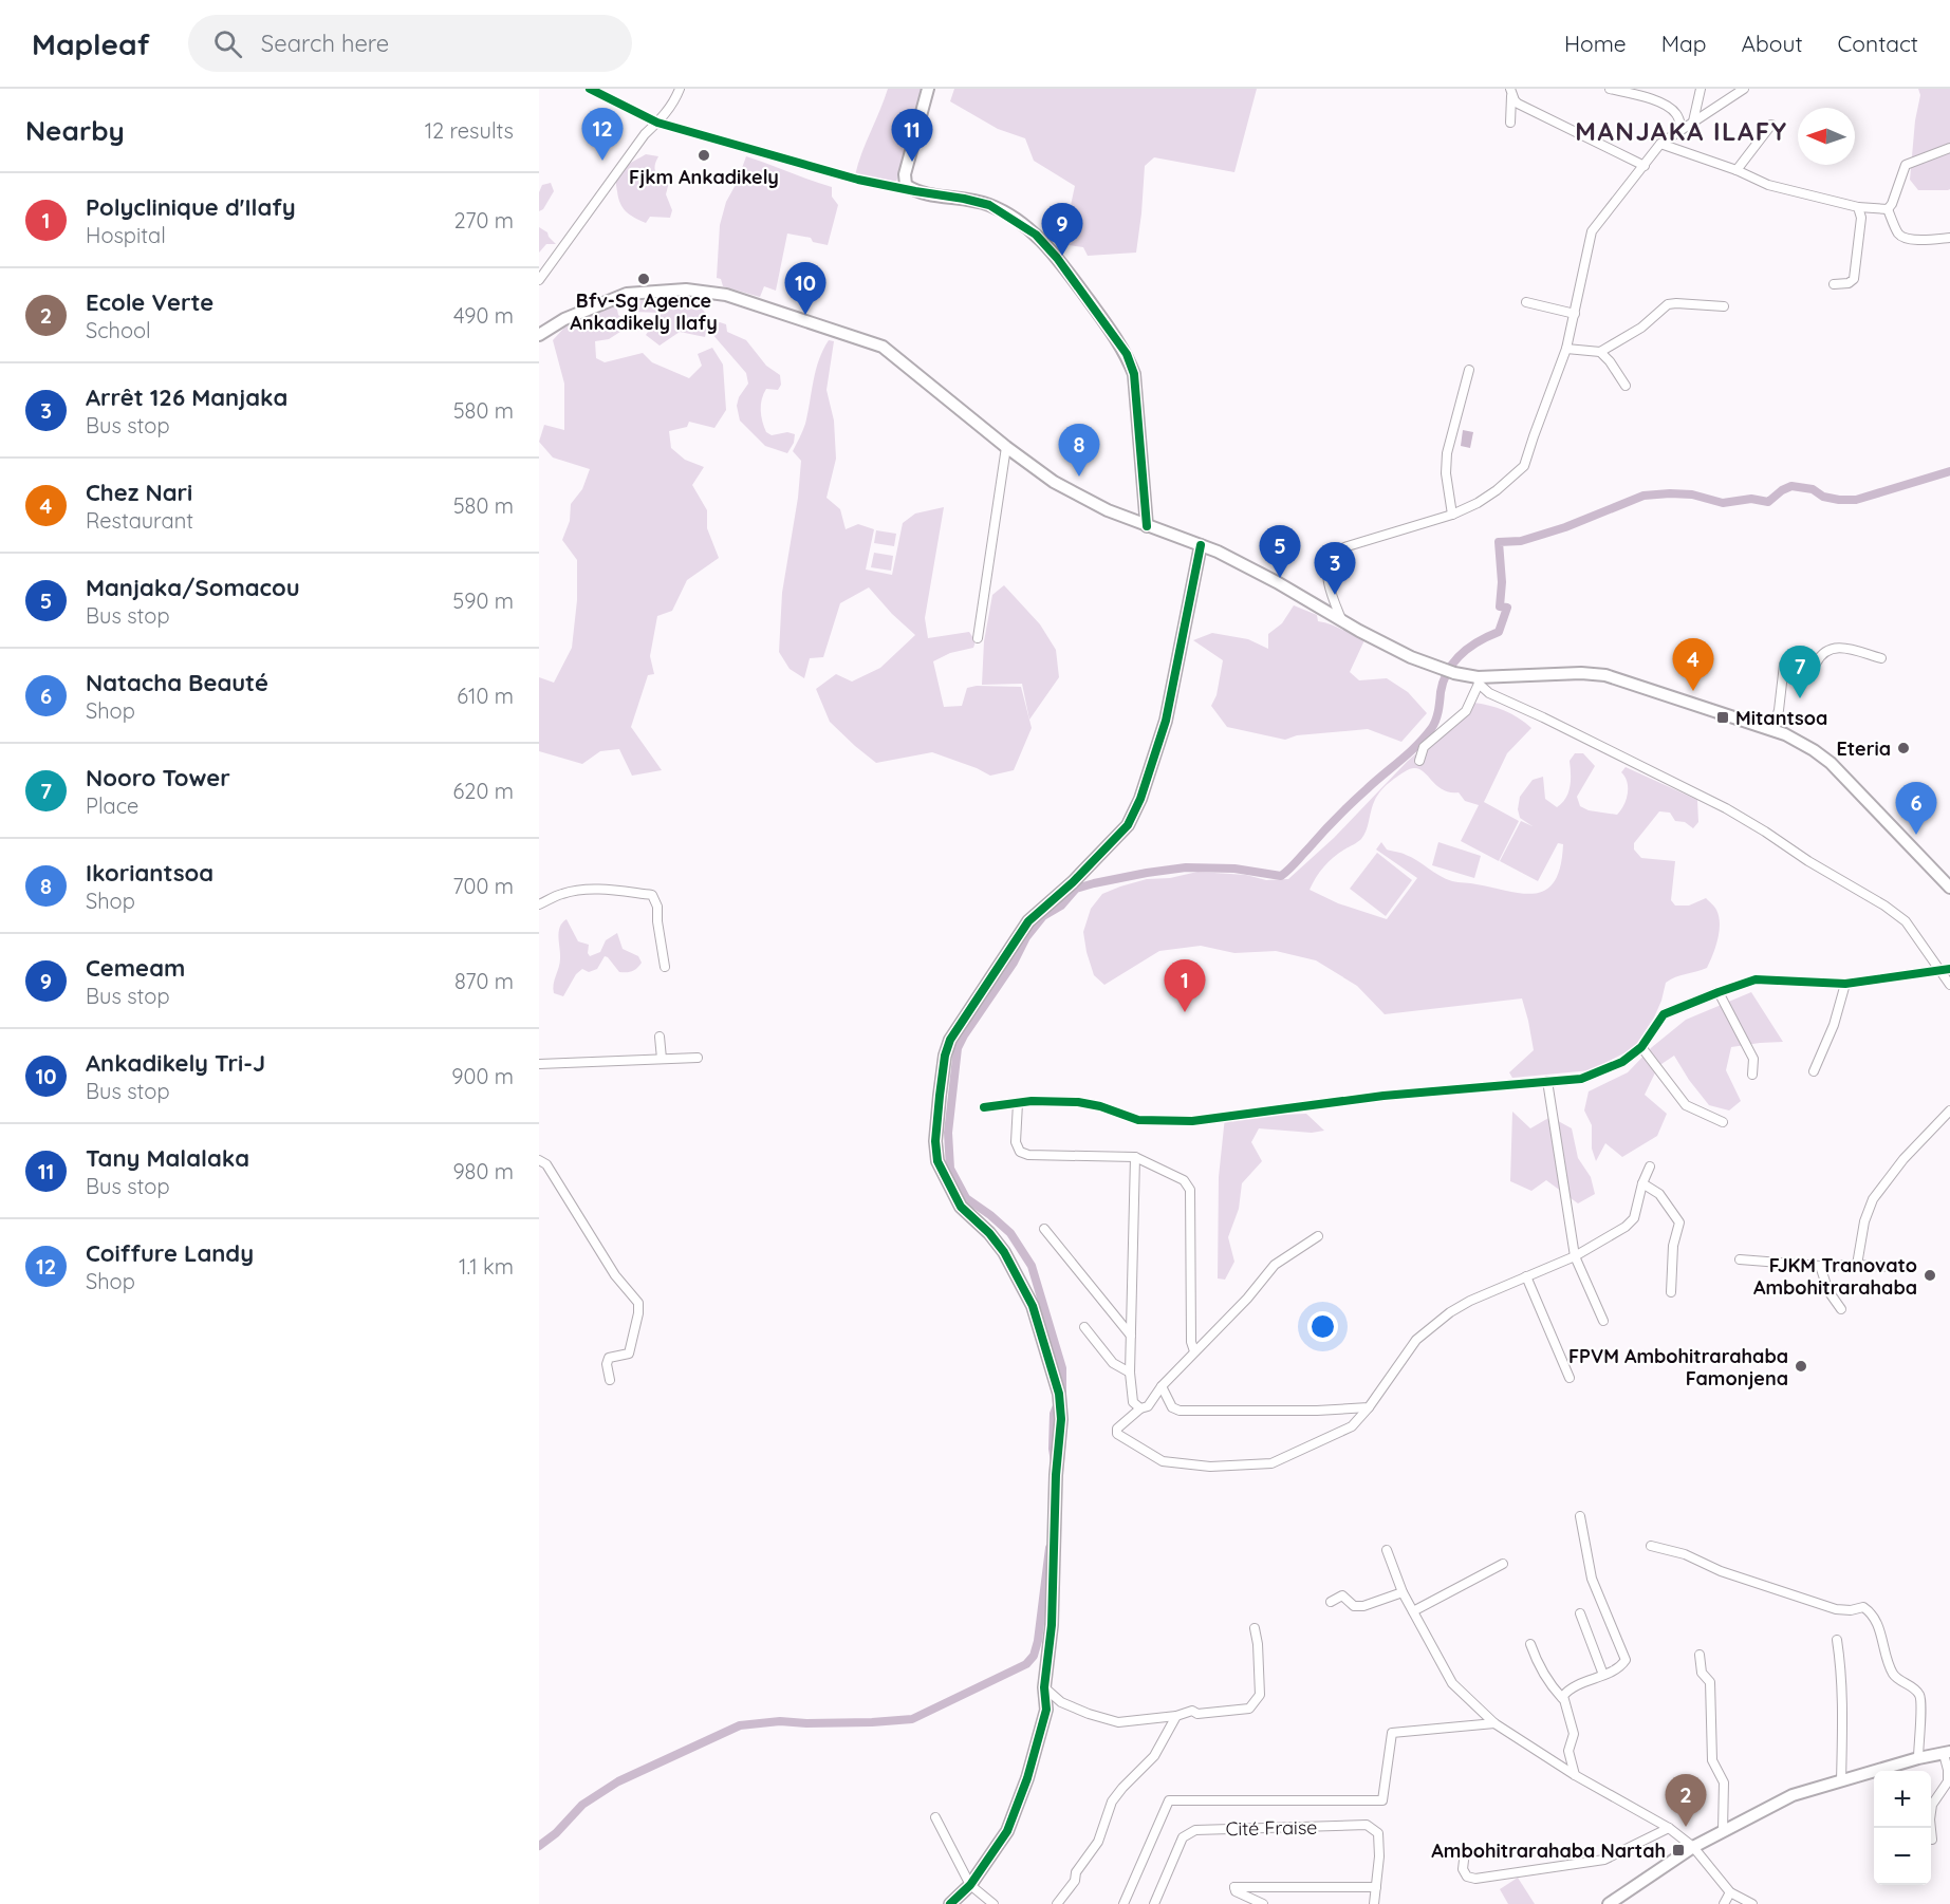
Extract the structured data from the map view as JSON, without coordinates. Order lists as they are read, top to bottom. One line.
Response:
{"streets":{"street":["Cité Fraise"]},"districts":["MANJAKA ILAFY"],"places":{"other":["Fjkm Ankadikely","Bfv-Sg Agence Ankadikely Ilafy","Eteria","FJKM Tranovato Ambohitrarahaba","FPVM Ambohitrarahaba Famonjena"],"transit":["Mitantsoa","Ambohitrarahaba Nartah"]},"north":"left","page":{"header":"Mapleaf","search":"Search here","nav":["Home","Map","About","Contact"],"heading":["Nearby","12 results"],"pins":["12","11","9","10","8","5","3","4","7","6","1","2"],"list":[{"mark":"1","name":"Polyclinique d'Ilafy","note":"Hospital","value":"270 m"},{"mark":"2","name":"Ecole Verte","note":"School","value":"490 m"},{"mark":"3","name":"Arrêt 126 Manjaka","note":"Bus stop","value":"580 m"},{"mark":"4","name":"Chez Nari","note":"Restaurant","value":"580 m"},{"mark":"5","name":"Manjaka/Somacou","note":"Bus stop","value":"590 m"},{"mark":"6","name":"Natacha Beauté","note":"Shop","value":"610 m"},{"mark":"7","name":"Nooro Tower","note":"Place","value":"620 m"},{"mark":"8","name":"Ikoriantsoa","note":"Shop","value":"700 m"},{"mark":"9","name":"Cemeam","note":"Bus stop","value":"870 m"},{"mark":"10","name":"Ankadikely Tri-J","note":"Bus stop","value":"900 m"},{"mark":"11","name":"Tany Malalaka","note":"Bus stop","value":"980 m"},{"mark":"12","name":"Coiffure Landy","note":"Shop","value":"1.1 km"}],"map_buttons":["+","−"]}}
